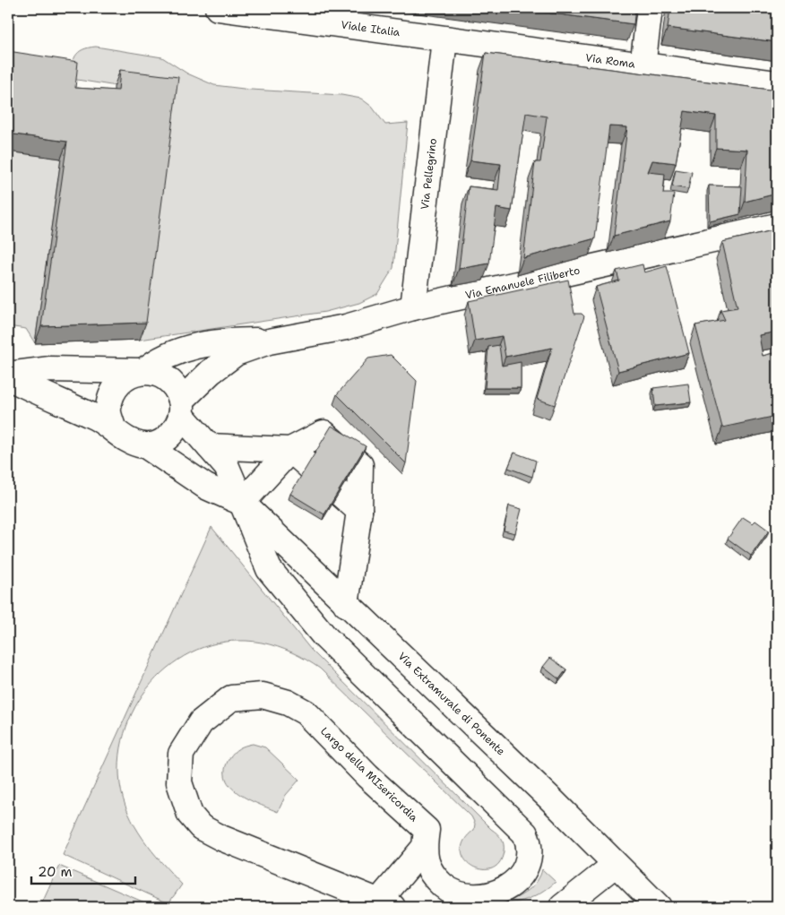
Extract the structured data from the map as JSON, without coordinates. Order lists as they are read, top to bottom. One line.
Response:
{"streets":{"main road":["Viale Italia","Via Roma","Via Pellegrino","Via Emanuele Filiberto","Via Extramurale di Ponente","Largo della MIsericordia"]},"crossings":[["Viale Italia","Via Roma"],["Viale Italia","Via Pellegrino"],["Via Roma","Via Pellegrino"],["Via Pellegrino","Via Emanuele Filiberto"],["Via Extramurale di Ponente","Largo della MIsericordia"]],"scale_bar":"20 m"}
